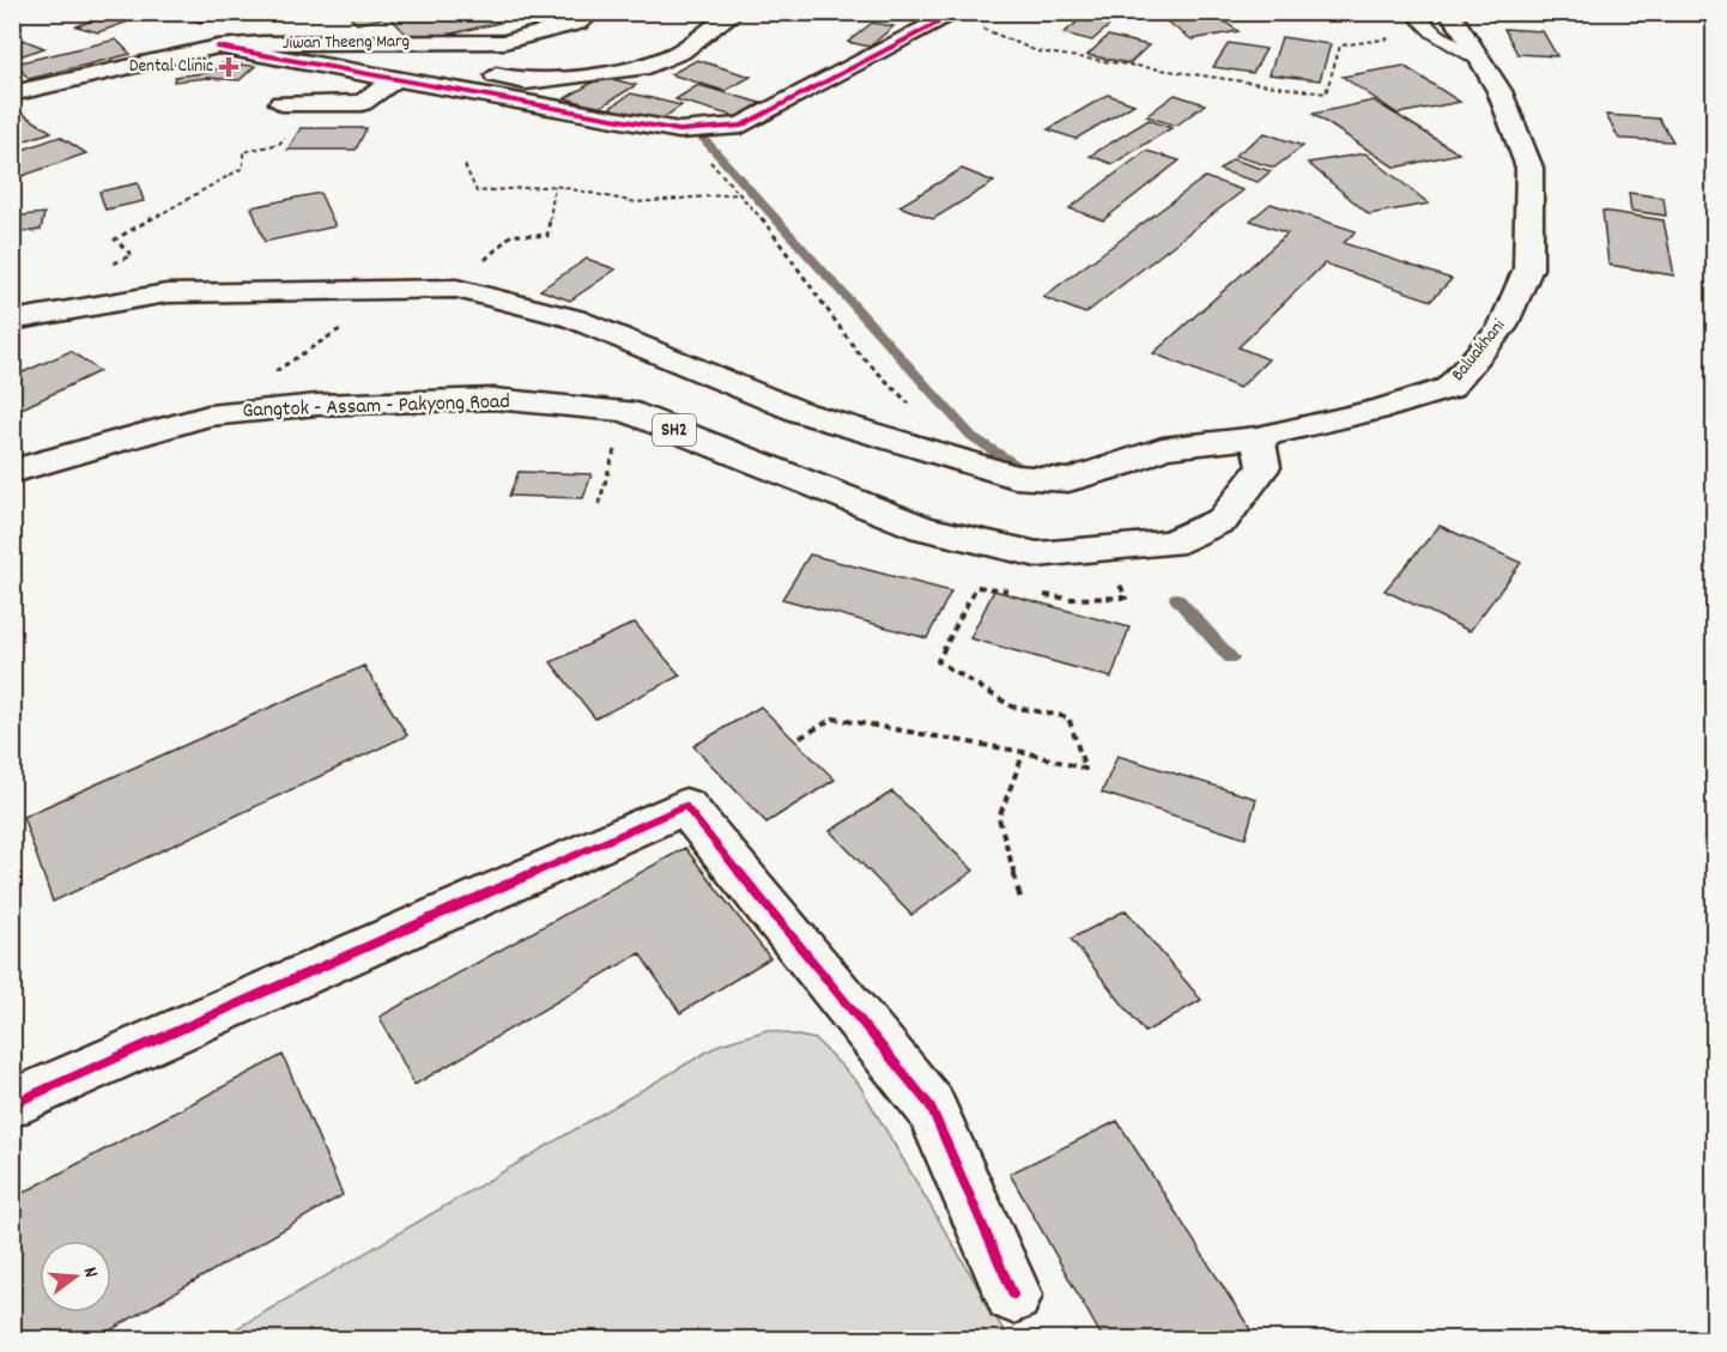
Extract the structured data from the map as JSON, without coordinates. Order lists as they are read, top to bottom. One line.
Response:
{"streets":{"main road":["Jiwan Theeng Marg","Baluakhani","Gangtok - Assam - Pakyong Road","SH2"]},"crossings":[["Baluakhani","Gangtok - Assam - Pakyong Road"]],"places":{"health":["Dental Clinic"]},"north":"right"}
